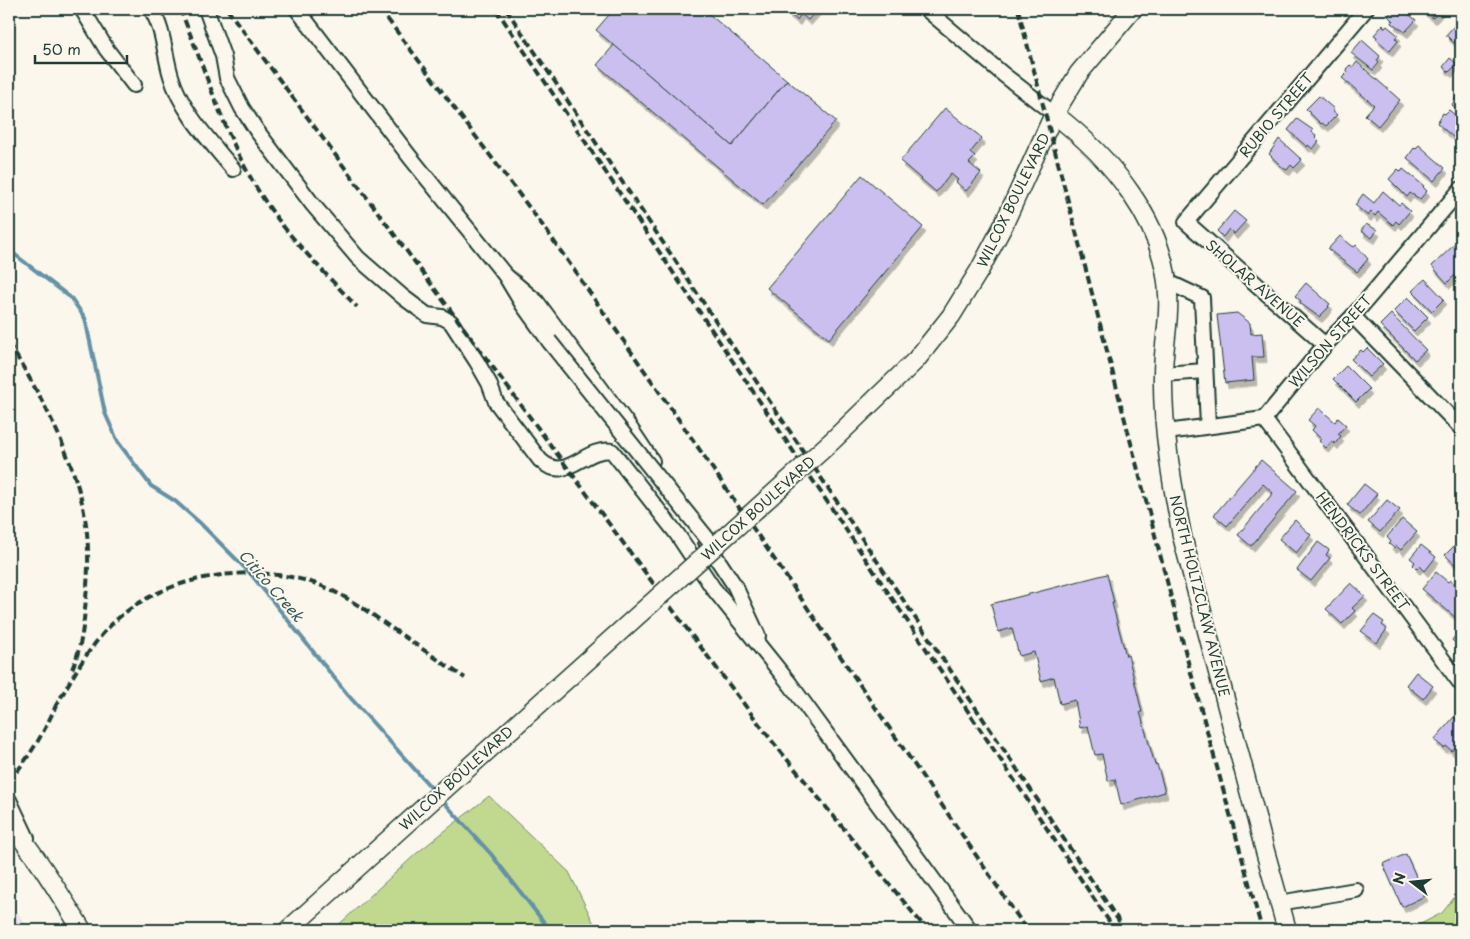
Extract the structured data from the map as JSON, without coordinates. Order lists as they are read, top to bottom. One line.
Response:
{"streets":{"main road":["WILCOX BOULEVARD","NORTH HOLTZCLAW AVENUE"],"street":["RUBIO STREET","SHOLAR AVENUE","WILSON STREET","HENDRICKS STREET"]},"crossings":[["RUBIO STREET","SHOLAR AVENUE"],["WILCOX BOULEVARD","NORTH HOLTZCLAW AVENUE"],["SHOLAR AVENUE","WILSON STREET"],["WILSON STREET","HENDRICKS STREET"]],"water":["Citico Creek"],"scale_bar":"50 m","north":"left"}
